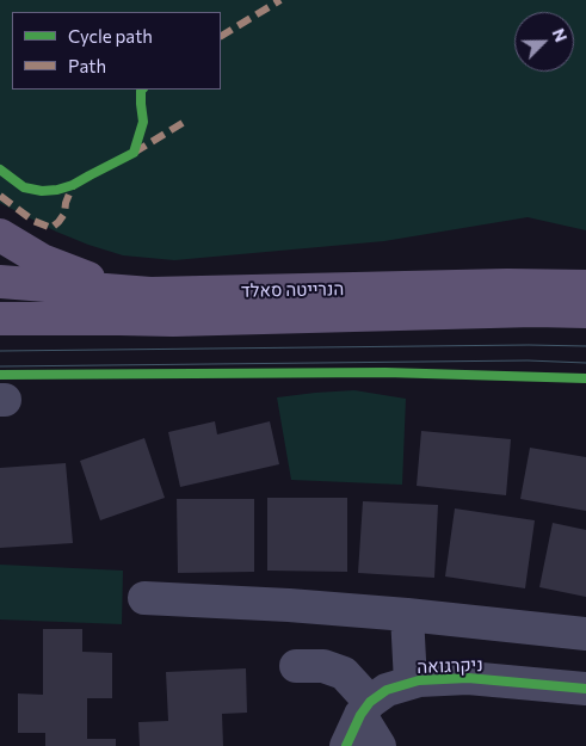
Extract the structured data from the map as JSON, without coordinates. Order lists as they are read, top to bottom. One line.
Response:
{"streets":{"main road":["הנרייטה סאלד"],"street":["ניקרגואה"]},"legend":["Cycle path","Path"],"north":"top right"}
